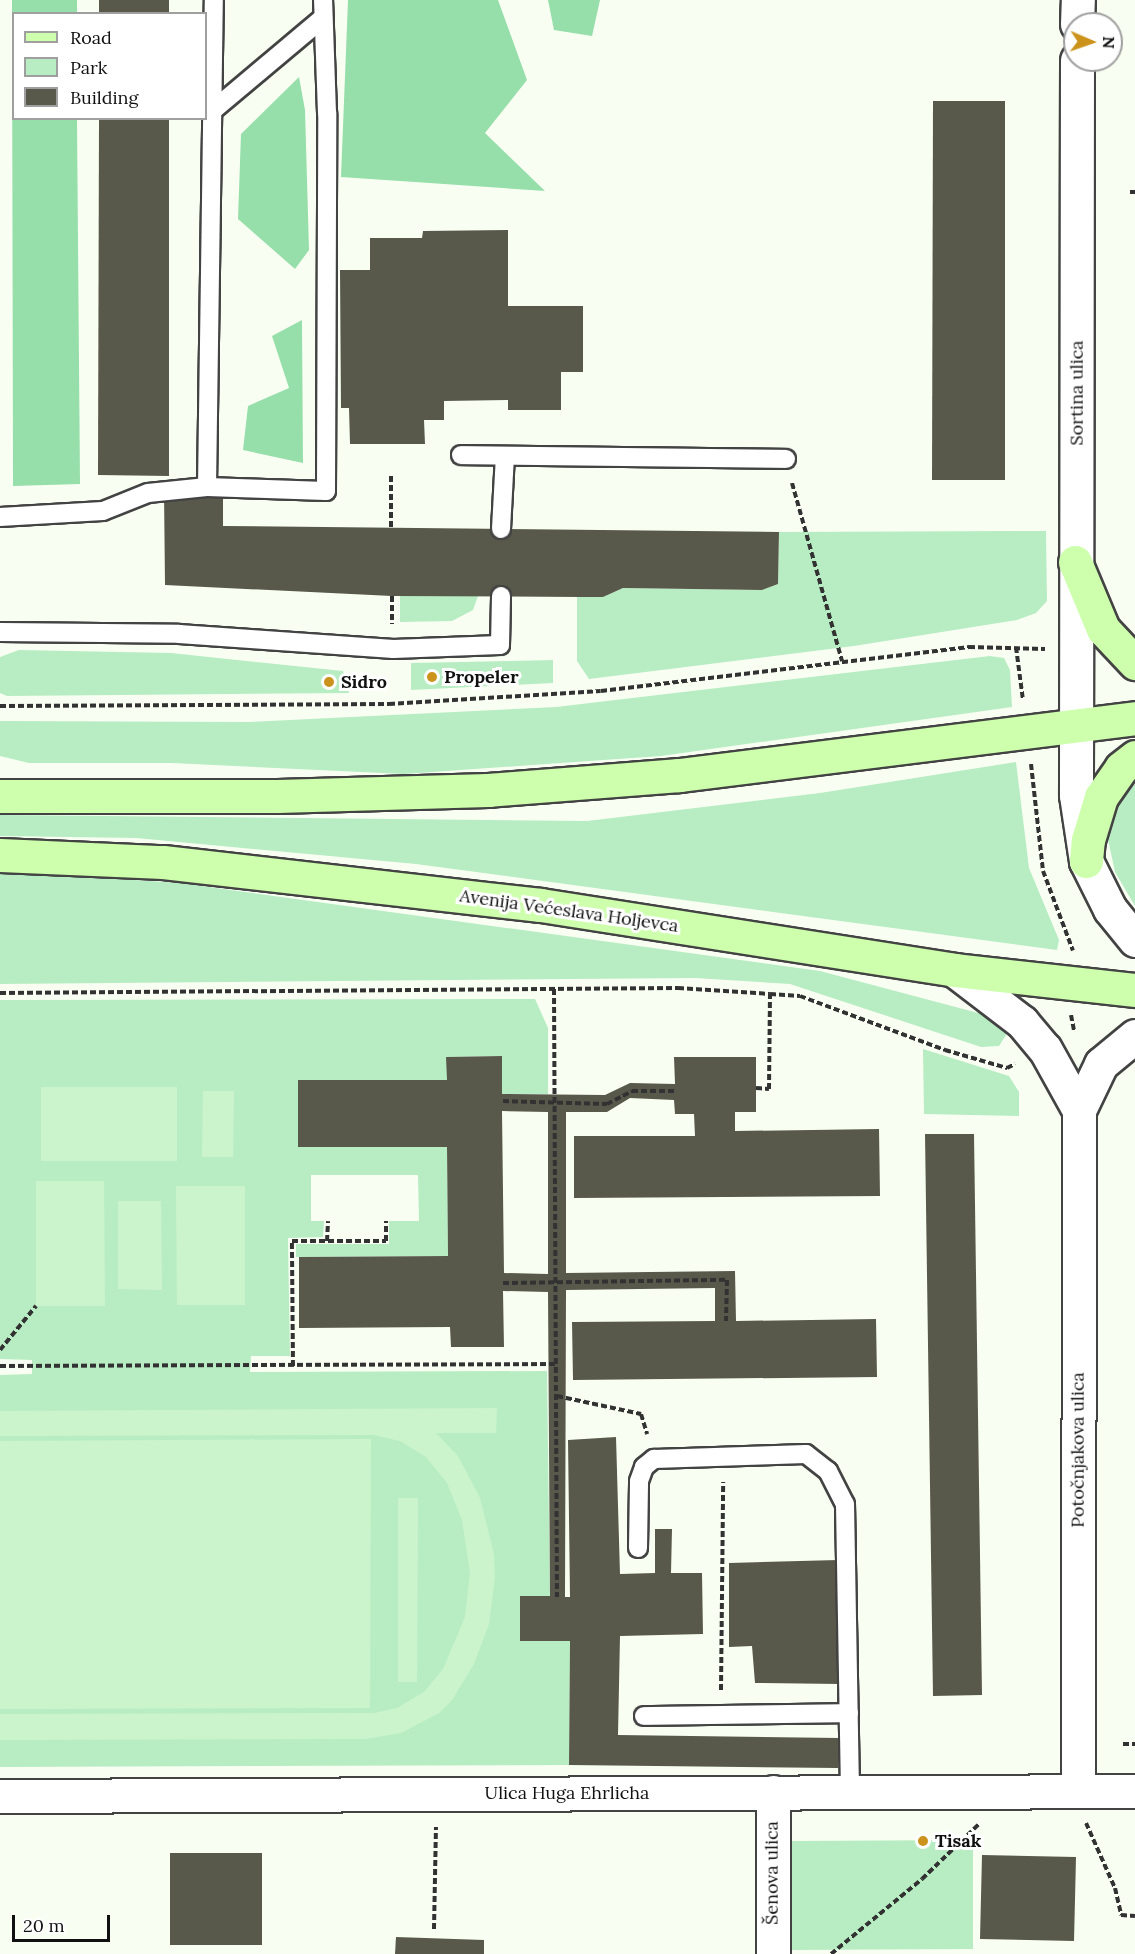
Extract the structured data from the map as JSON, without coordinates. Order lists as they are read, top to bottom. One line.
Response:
{"streets":{"street":["Sortina ulica","Avenija Većeslava Holjevca","Potočnjakova ulica","Ulica Huga Ehrlicha","Šenova ulica"]},"crossings":[["Avenija Većeslava Holjevca","Potočnjakova ulica"],["Potočnjakova ulica","Ulica Huga Ehrlicha"],["Ulica Huga Ehrlicha","Šenova ulica"]],"places":["Propeler","Sidro","Tisak"],"legend":["Road","Park","Building"],"scale_bar":"20 m","north":"right"}
